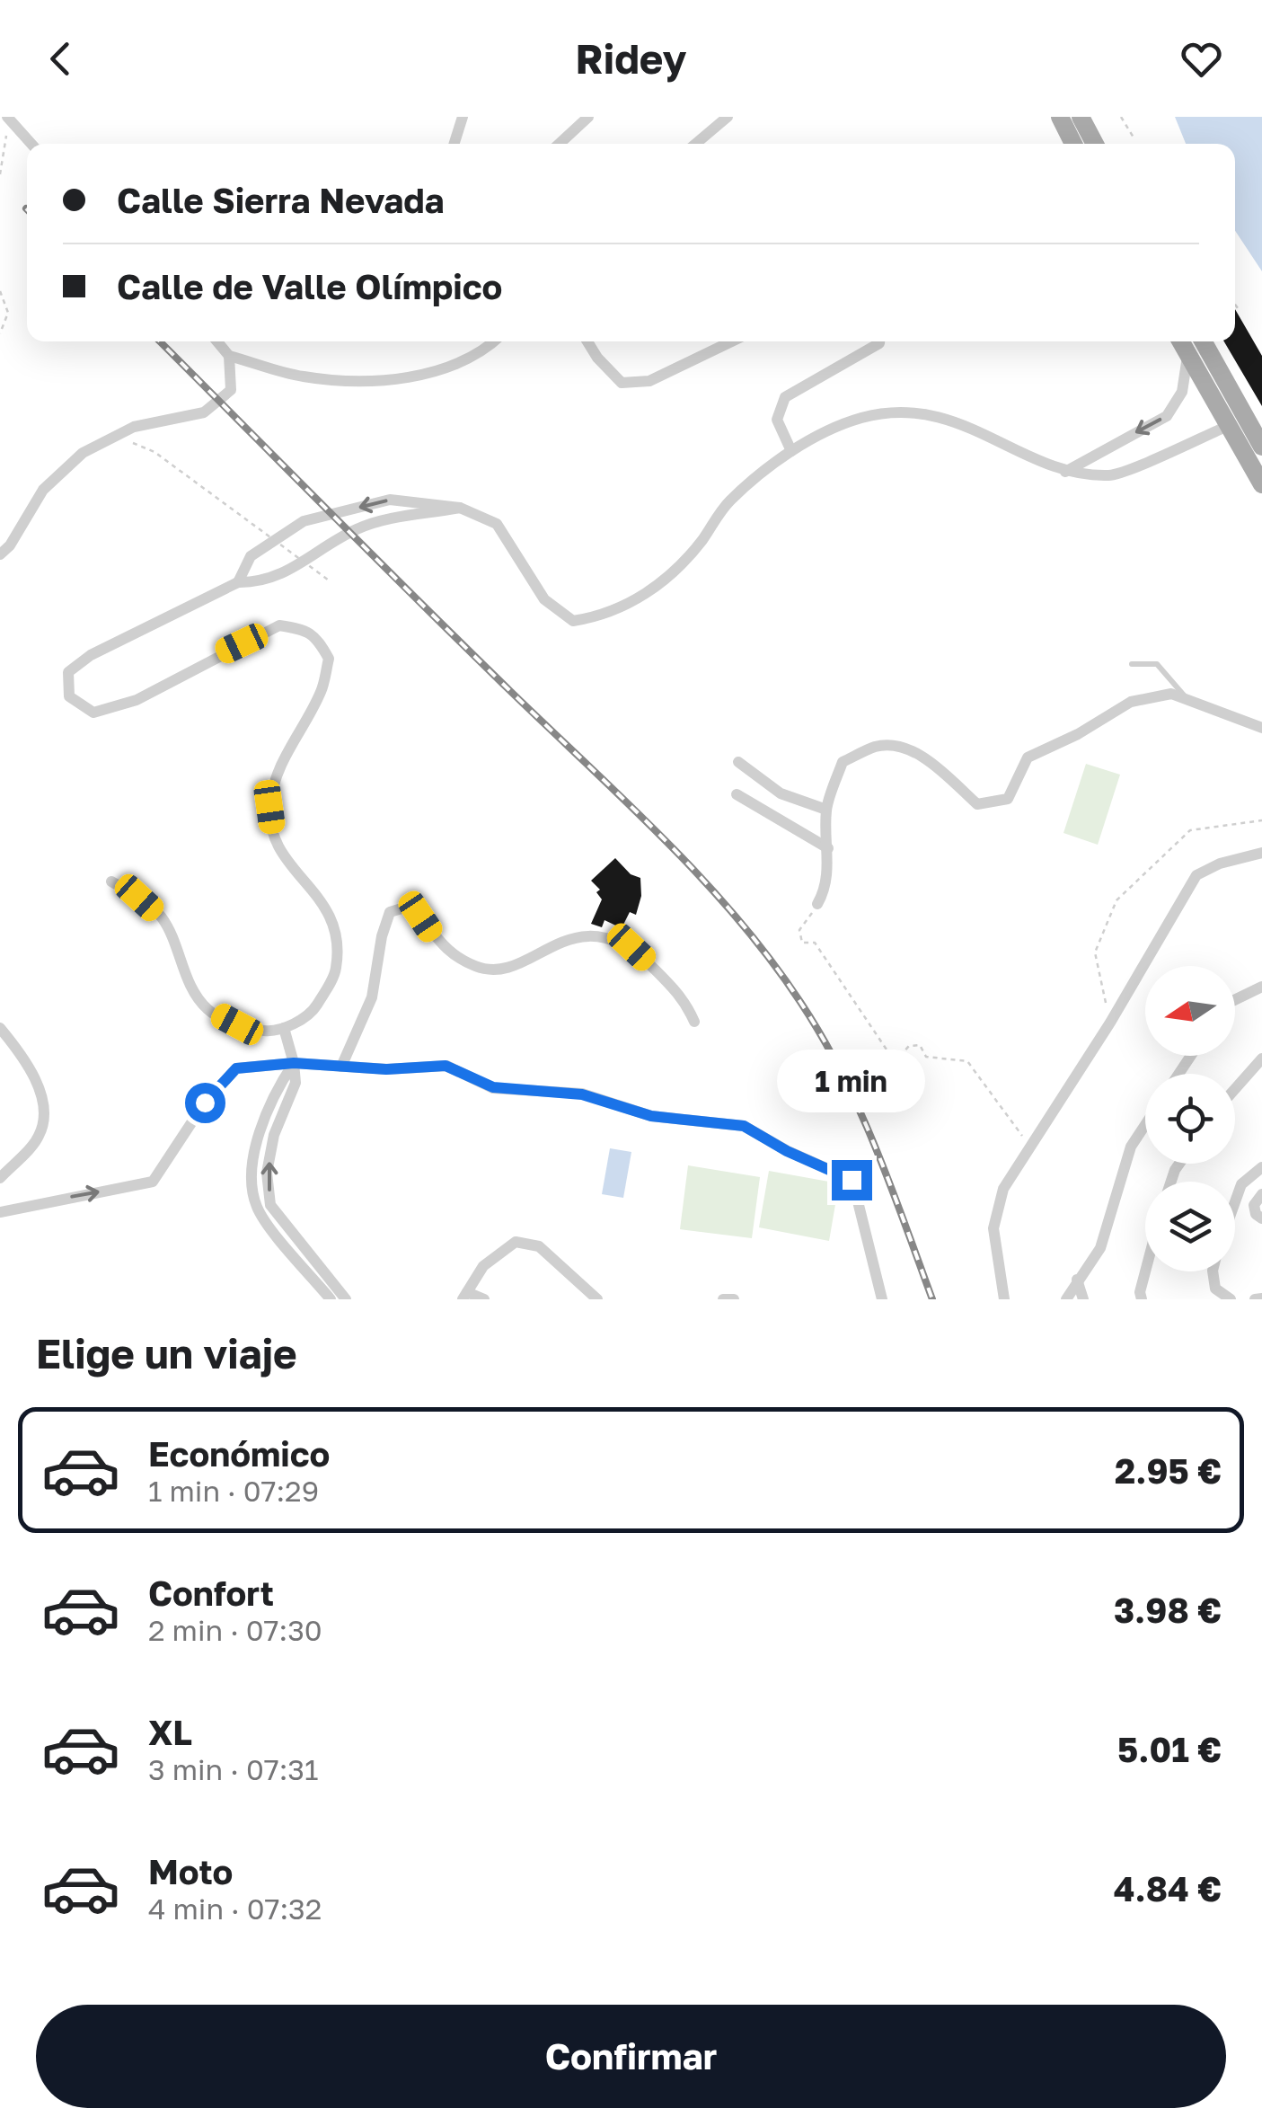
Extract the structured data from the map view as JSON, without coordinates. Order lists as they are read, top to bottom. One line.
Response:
{"north":"left","page":{"header":"Ridey","banner":["Calle Sierra Nevada","Calle de Valle Olímpico"],"bubble":"1 min","heading":"Elige un viaje","list":[{"name":"Económico","note":"1 min · 07:29","value":"2.95 €"},{"name":"Confort","note":"2 min · 07:30","value":"3.98 €"},{"name":"XL","note":"3 min · 07:31","value":"5.01 €"},{"name":"Moto","note":"4 min · 07:32","value":"4.84 €"}],"buttons":"Confirmar"}}
